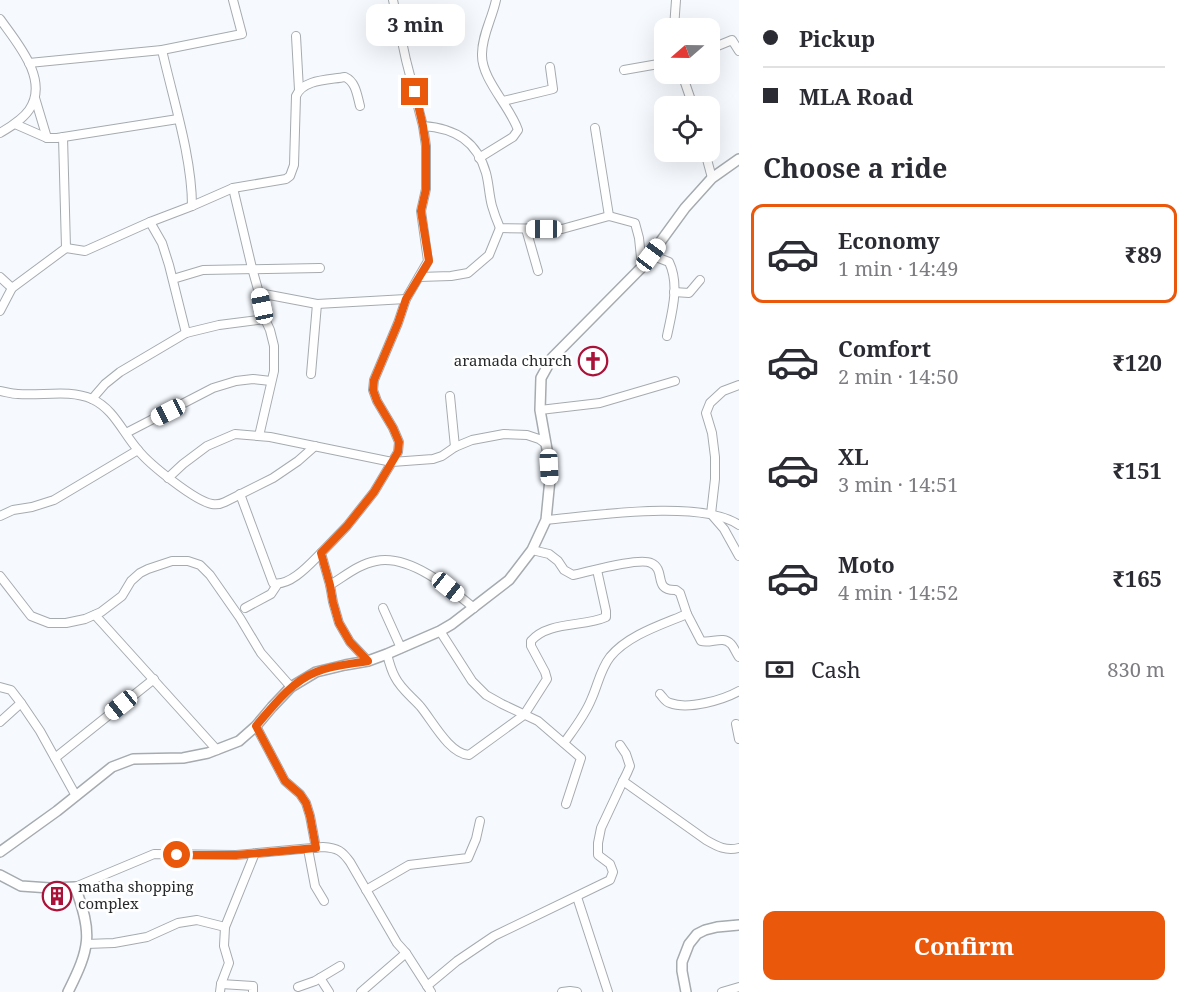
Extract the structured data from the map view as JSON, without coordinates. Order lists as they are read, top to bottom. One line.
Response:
{"places":{"church":["aramada church"],"building":["matha shopping complex"]},"north":"left","page":{"banner":["Pickup","MLA Road"],"bubble":"3 min","heading":"Choose a ride","list":[{"name":"Economy","note":"1 min · 14:49","value":"₹89"},{"name":"Comfort","note":"2 min · 14:50","value":"₹120"},{"name":"XL","note":"3 min · 14:51","value":"₹151"},{"name":"Moto","note":"4 min · 14:52","value":"₹165"}],"pay":["Cash","830 m"],"buttons":"Confirm"}}
